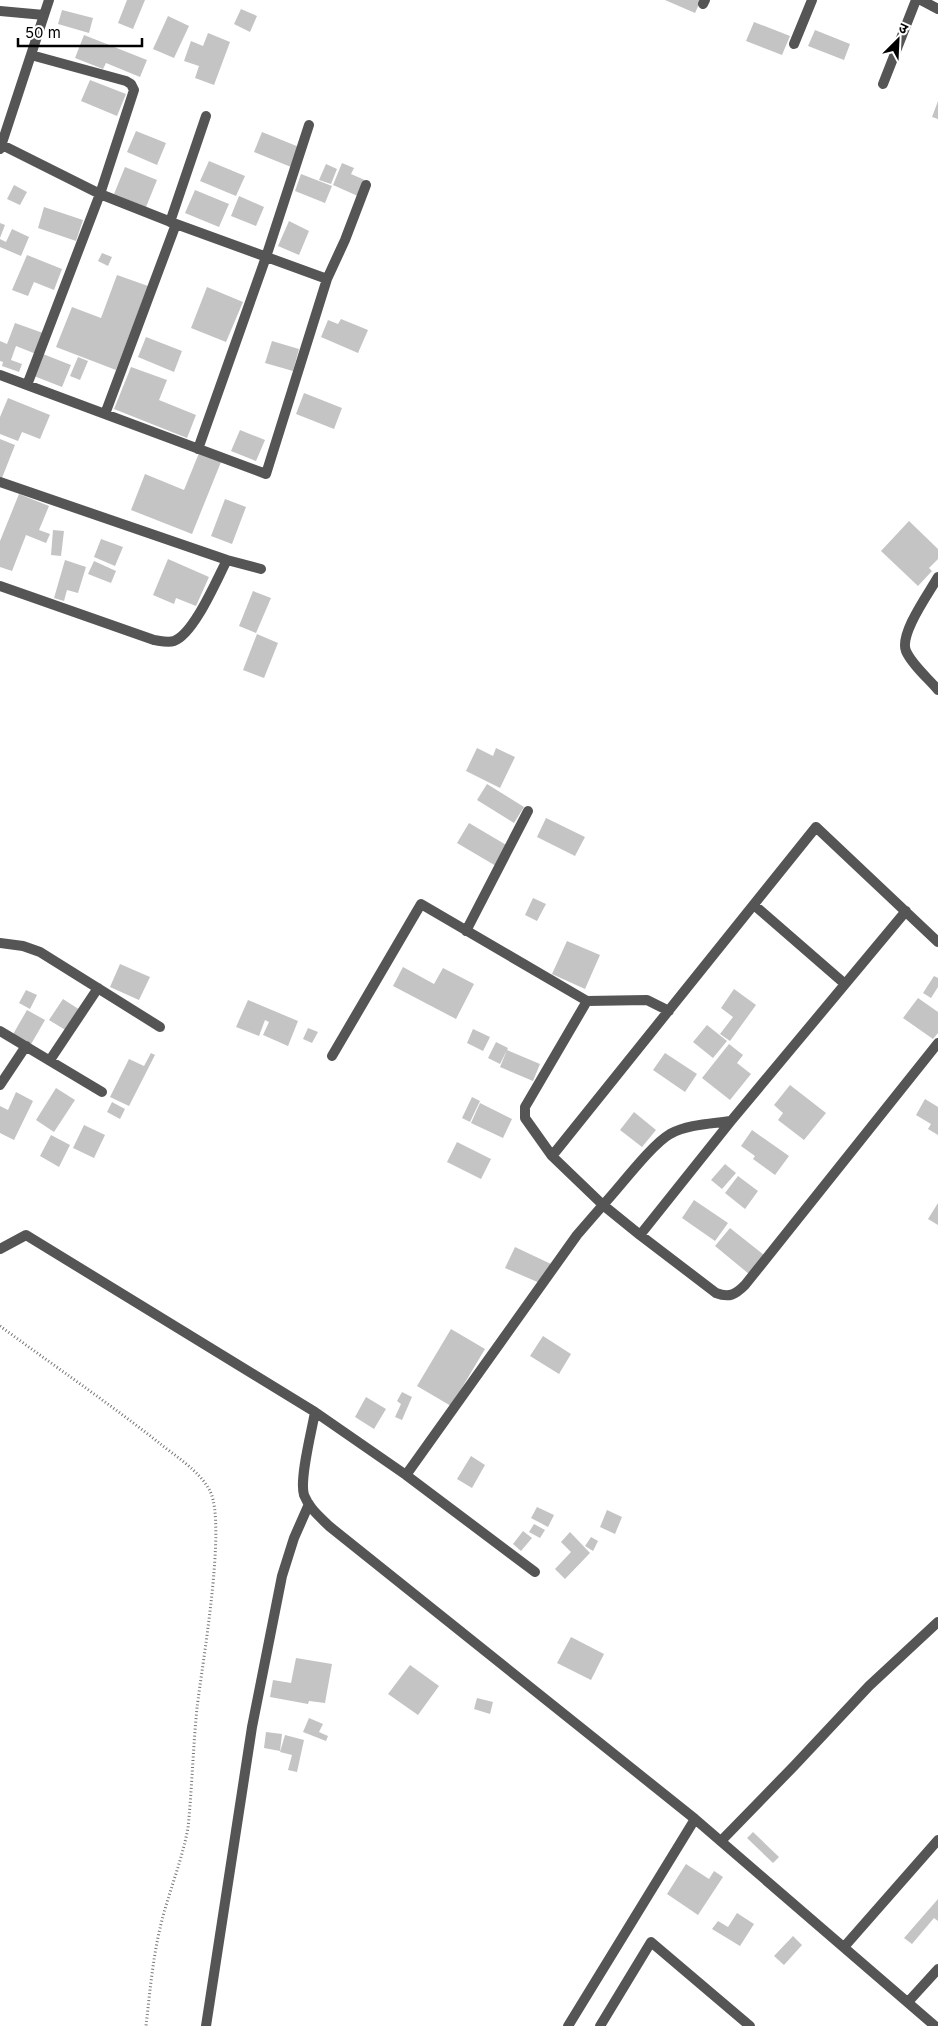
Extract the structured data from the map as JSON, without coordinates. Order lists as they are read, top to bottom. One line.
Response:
{"scale_bar":"50 m","north":"top right"}
